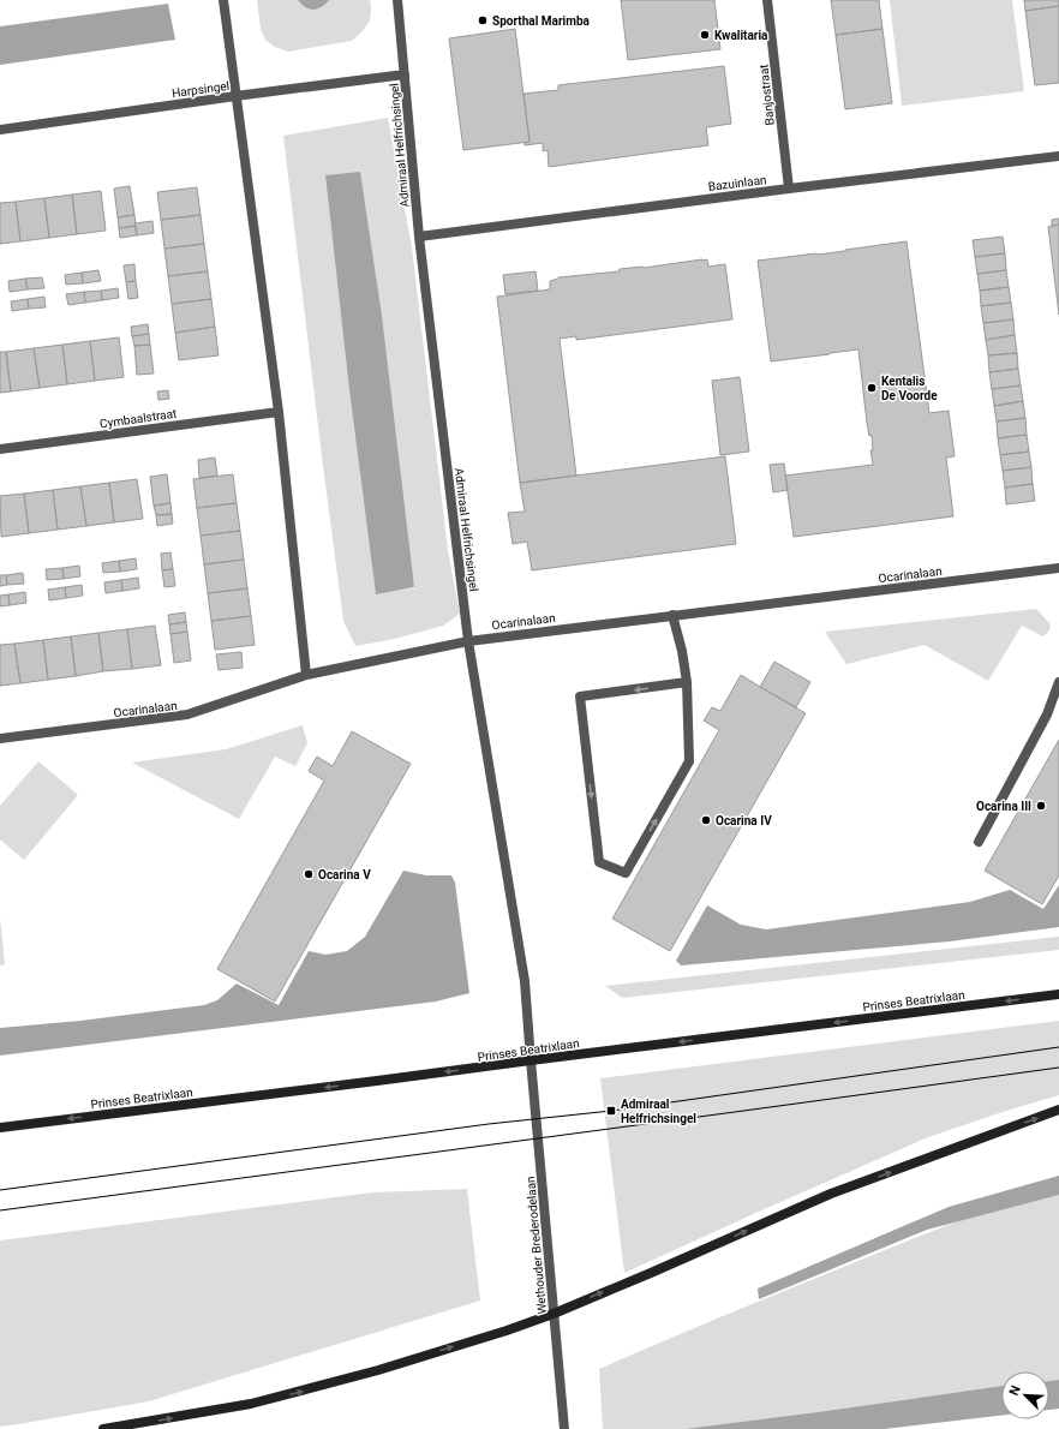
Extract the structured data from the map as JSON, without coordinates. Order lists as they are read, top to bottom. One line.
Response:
{"streets":{"main road":["Prinses Beatrixlaan"],"street":["Harpsingel","Banjostraat","Admiraal Helfrichsingel","Bazuinlaan","Cymbaalstraat","Ocarinalaan","Wethouder Brederodelaan"]},"crossings":[["Harpsingel","Admiraal Helfrichsingel"],["Banjostraat","Bazuinlaan"],["Admiraal Helfrichsingel","Bazuinlaan"],["Admiraal Helfrichsingel","Ocarinalaan"],["Admiraal Helfrichsingel","Prinses Beatrixlaan"],["Admiraal Helfrichsingel","Wethouder Brederodelaan"],["Prinses Beatrixlaan","Wethouder Brederodelaan"]],"one_way":["Prinses Beatrixlaan"],"places":{"other":["Sporthal Marimba","Kwalitaria","Kentalis De Voorde","Ocarina III","Ocarina IV","Ocarina V"],"transit":["Admiraal Helfrichsingel"]},"north":"top left"}
